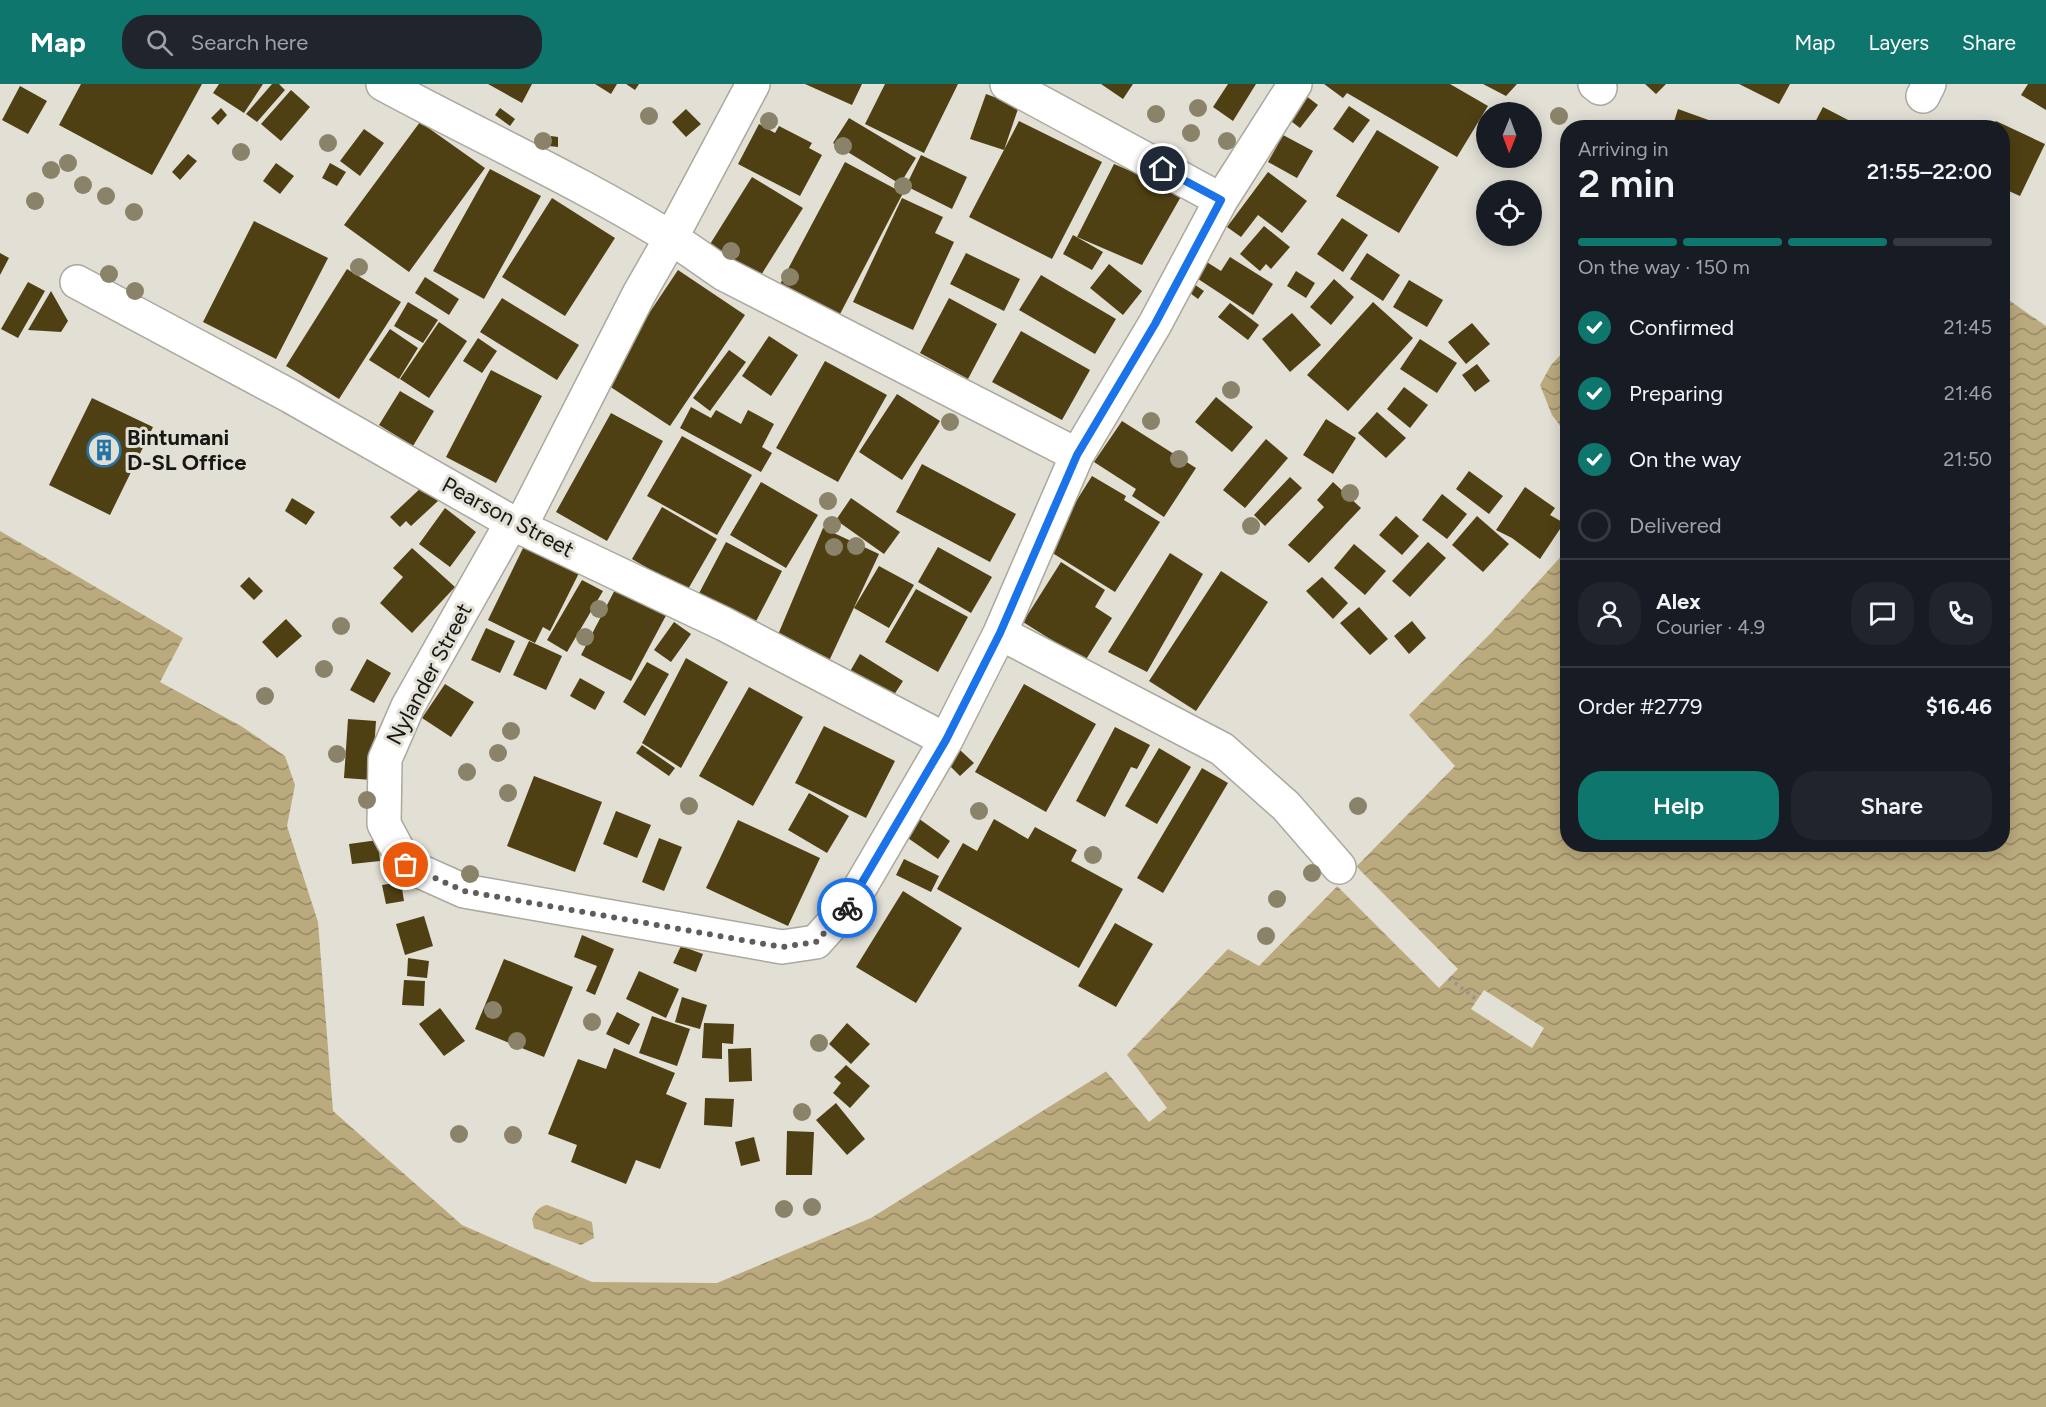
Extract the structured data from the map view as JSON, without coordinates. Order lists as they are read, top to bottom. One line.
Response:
{"streets":{"street":["Pearson Street","Nylander Street"]},"crossings":[["Pearson Street","Nylander Street"]],"places":{"building":["Bintumani D-SL Office"]},"north":"bottom","page":{"header":"Map","search":"Search here","nav":["Map","Layers","Share"],"heading":["2 min","Arriving in","21:55–22:00"],"panel":["Alex","Courier · 4.9","Order #2779","$16.46"],"bar":"On the way · 150 m","list":[["Confirmed","21:45"],["Preparing","21:46"],["On the way","21:50"],"Delivered"],"buttons":["Help","Share"]}}
